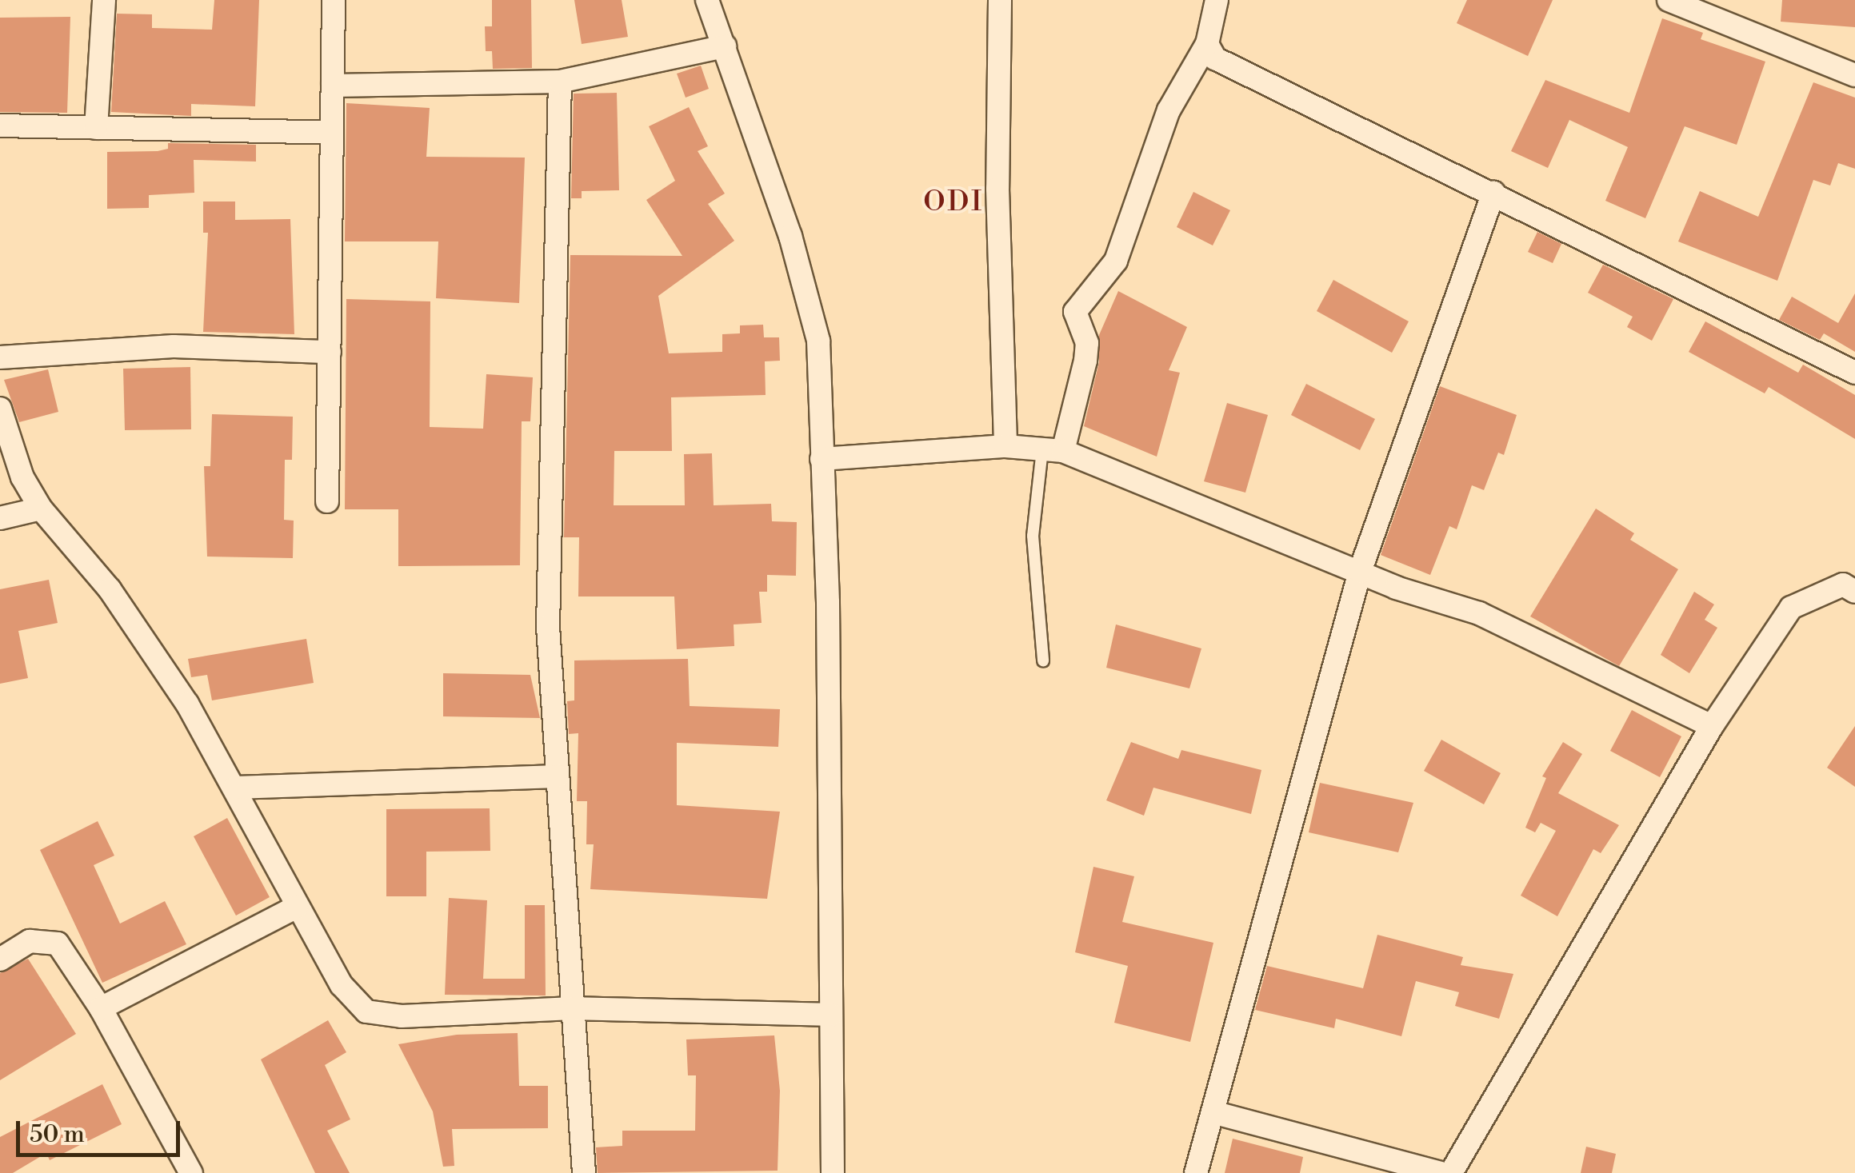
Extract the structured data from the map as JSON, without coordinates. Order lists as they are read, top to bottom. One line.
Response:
{"districts":["ODI"],"scale_bar":"50 m"}
